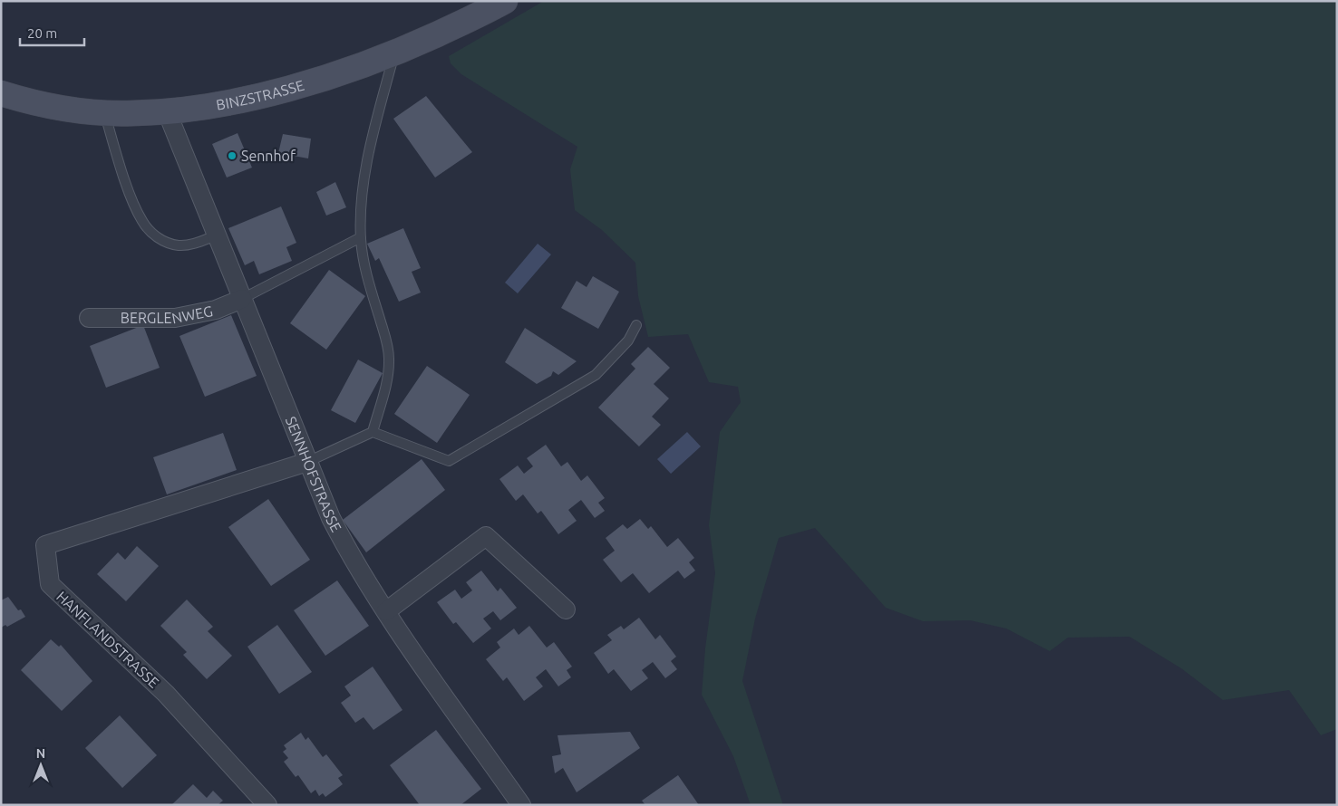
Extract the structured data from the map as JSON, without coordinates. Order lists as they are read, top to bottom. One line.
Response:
{"streets":{"main road":["BINZSTRASSE"],"street":["BERGLENWEG","SENNHOFSTRASSE","HANFLANDSTRASSE"]},"crossings":[["BINZSTRASSE","SENNHOFSTRASSE"],["BERGLENWEG","SENNHOFSTRASSE"],["SENNHOFSTRASSE","HANFLANDSTRASSE"]],"places":["Sennhof"],"scale_bar":"20 m","north":"top"}
